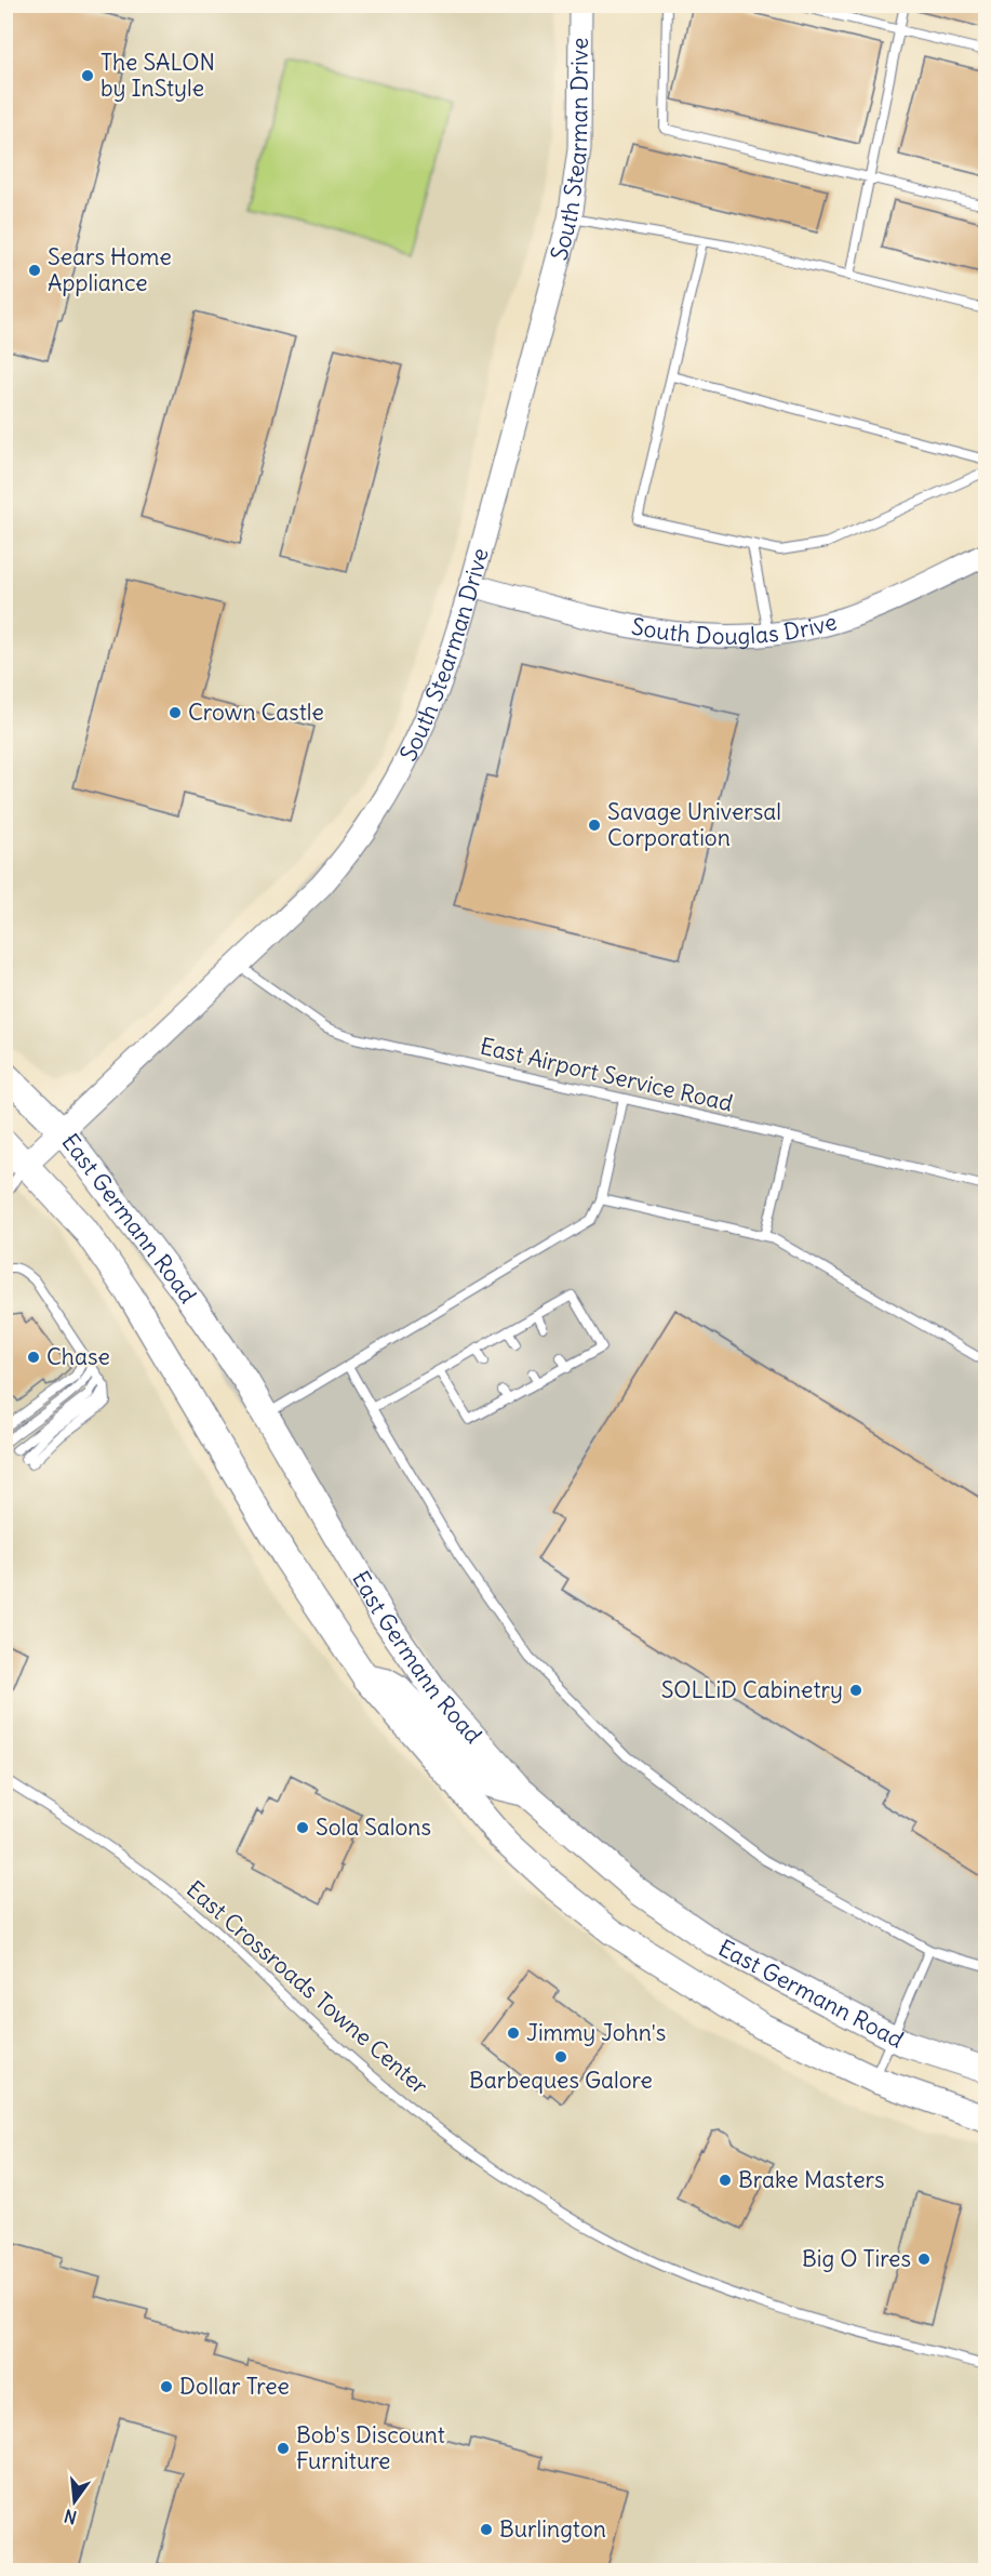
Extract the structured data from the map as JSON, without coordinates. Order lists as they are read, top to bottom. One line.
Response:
{"streets":{"main road":["East Germann Road"],"street":["South Stearman Drive","South Douglas Drive"],"lane":["East Airport Service Road","East Crossroads Towne Center"]},"crossings":[["South Stearman Drive","South Douglas Drive"],["South Stearman Drive","East Airport Service Road"],["South Stearman Drive","East Germann Road"]],"places":["The SALON by InStyle","Sears Home Appliance","Crown Castle","Savage Universal Corporation","Chase","SOLLiD Cabinetry","Sola Salons","Jimmy John's","Barbeques Galore","Brake Masters","Big O Tires","Dollar Tree","Bob's Discount Furniture","Burlington"],"north":"bottom"}
